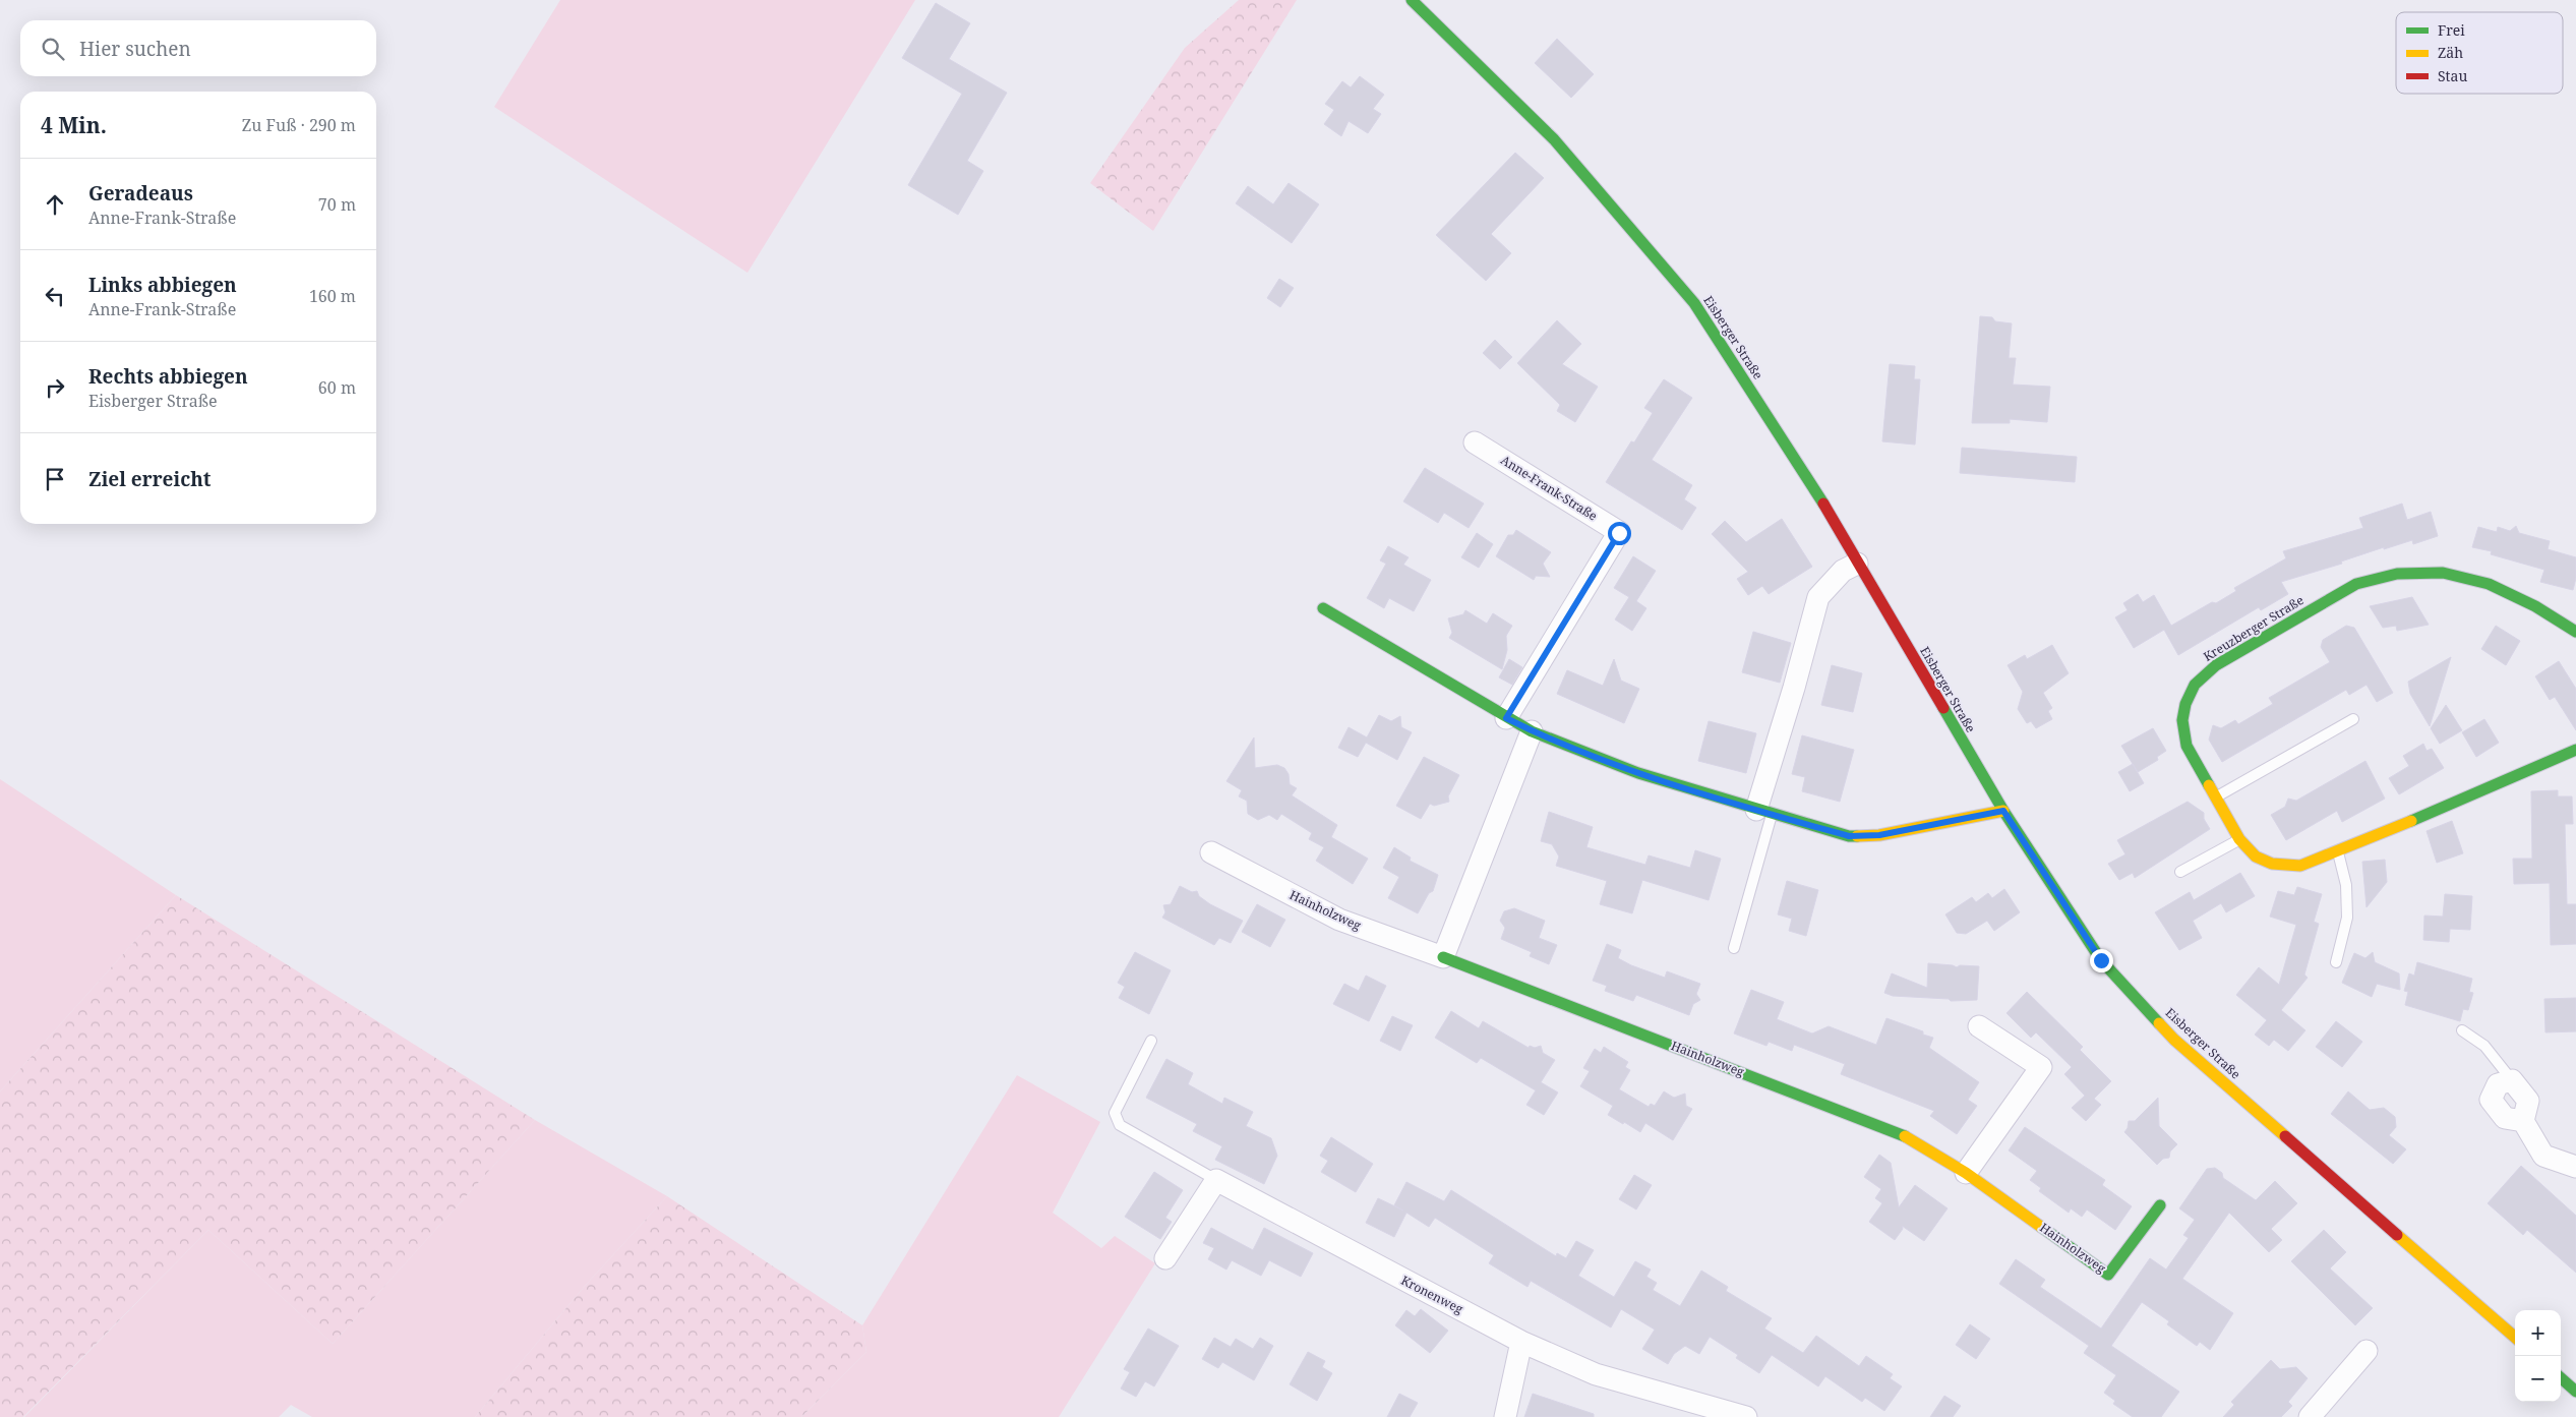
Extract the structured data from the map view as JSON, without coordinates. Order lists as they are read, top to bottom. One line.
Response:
{"streets":{"street":["Eisberger Straße","Anne-Frank-Straße","Kreuzberger Straße","Hainholzweg","Kronenweg"]},"legend":["Frei","Zäh","Stau"],"page":{"search":"Hier suchen","heading":["4 Min.","Zu Fuß · 290 m"],"list":[["Geradeaus","Anne-Frank-Straße","70 m"],["Links abbiegen","Anne-Frank-Straße","160 m"],["Rechts abbiegen","Eisberger Straße","60 m"],"Ziel erreicht"],"map_buttons":["+","−"]}}
